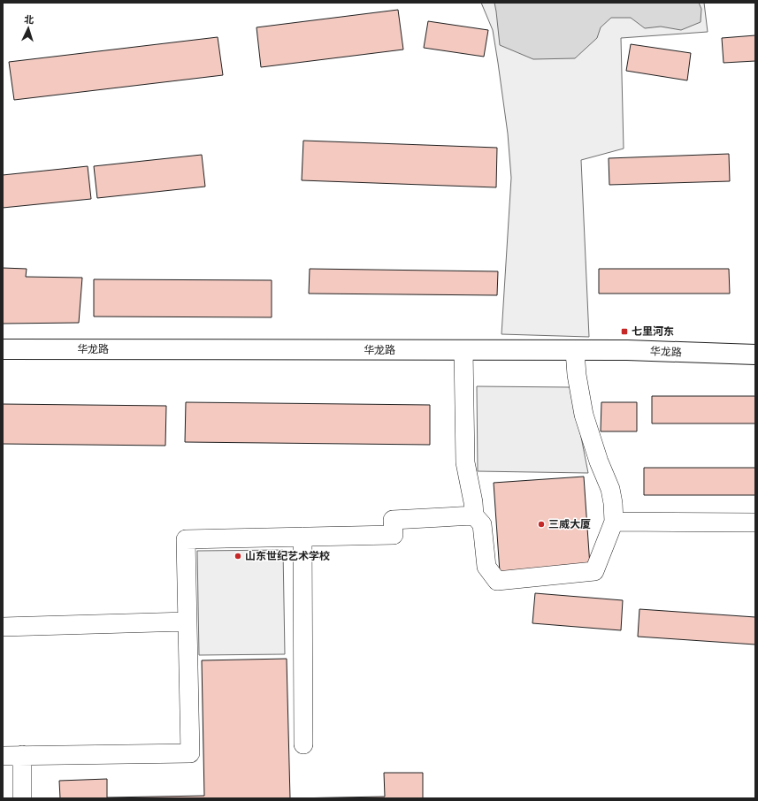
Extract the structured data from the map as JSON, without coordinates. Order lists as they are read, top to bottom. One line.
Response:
{"streets":{"main road":["华龙路"]},"places":{"transit":["七里河东"],"other":["三威大厦","山东世纪艺术学校"]},"north":"top"}
